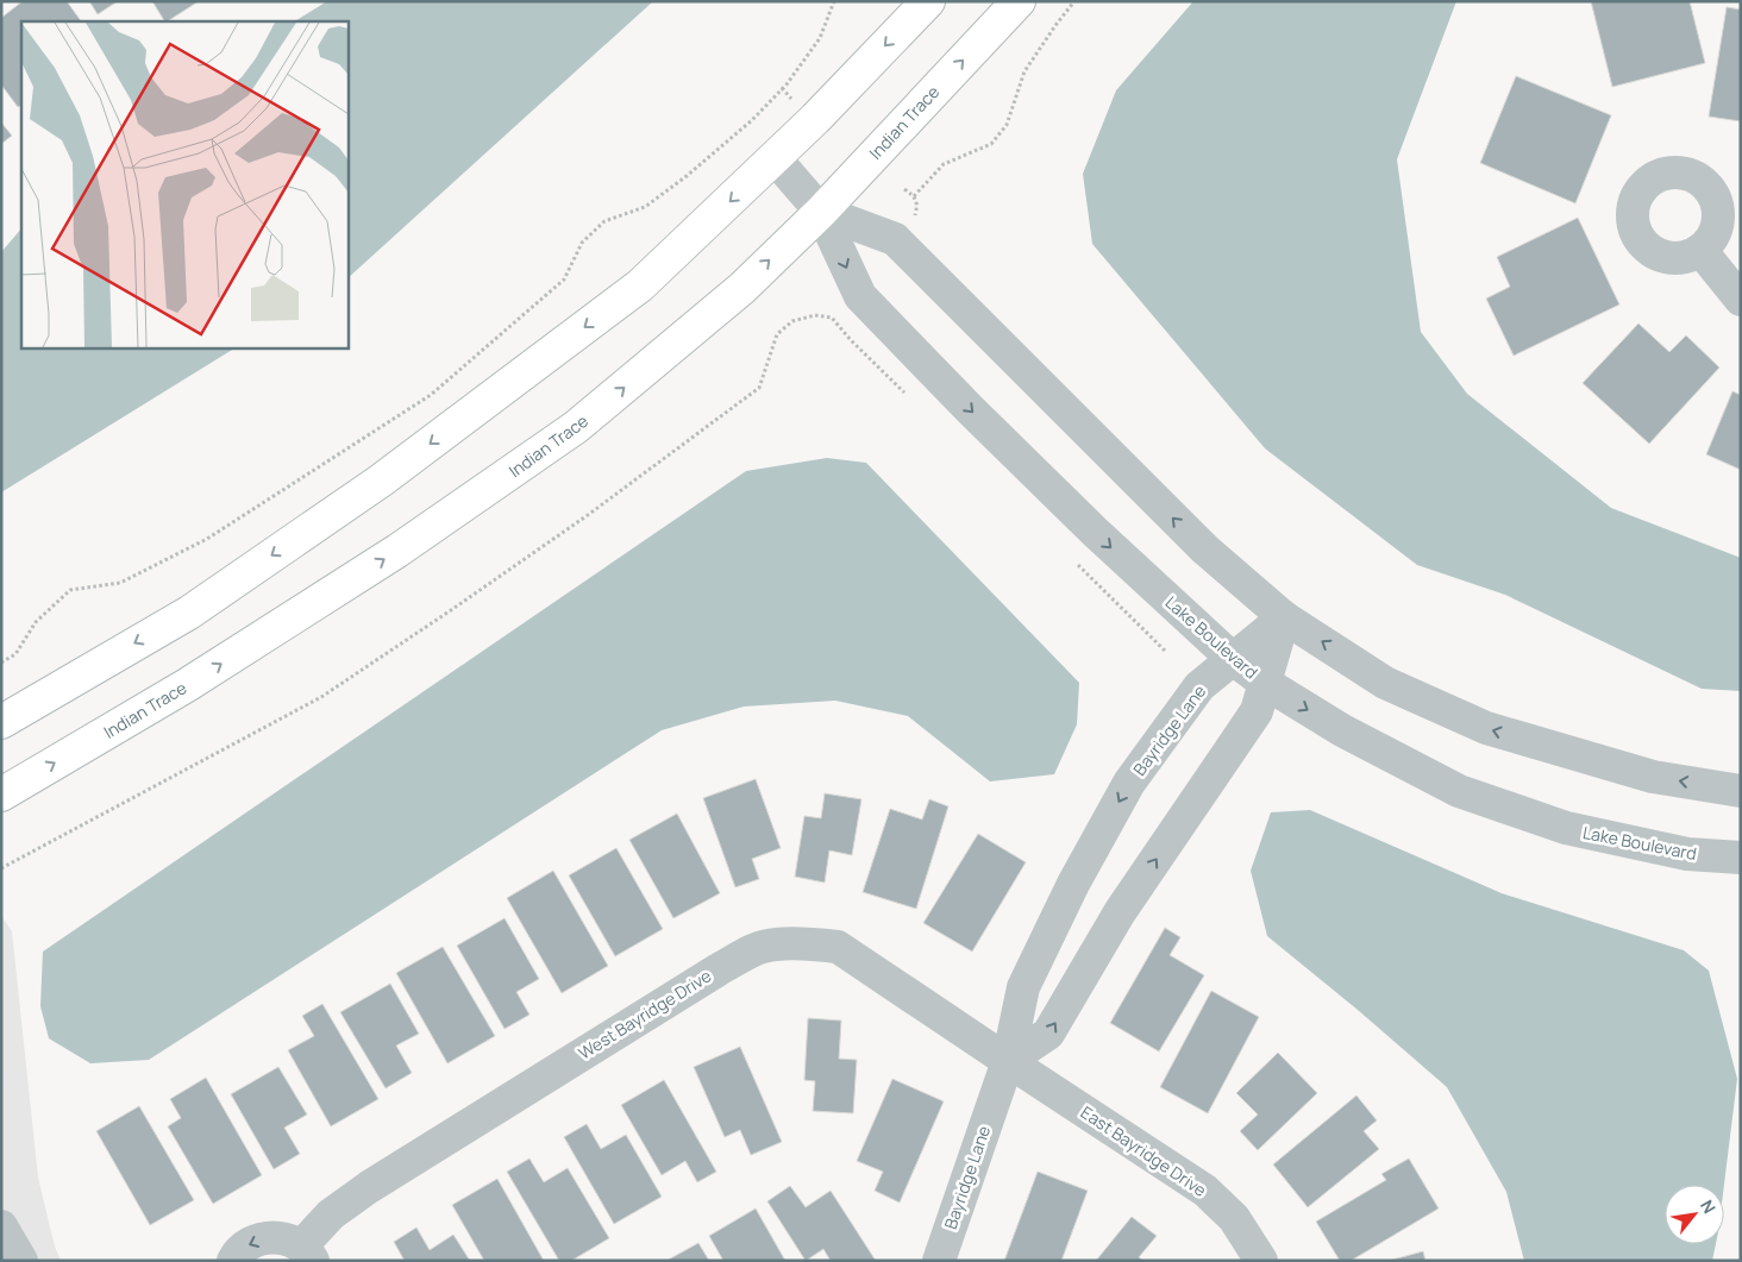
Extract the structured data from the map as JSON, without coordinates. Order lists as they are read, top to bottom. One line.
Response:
{"streets":{"main road":["Indian Trace"],"street":["Lake Boulevard","Bayridge Lane","West Bayridge Drive","East Bayridge Drive"]},"crossings":[["Indian Trace","Lake Boulevard"],["Lake Boulevard","Bayridge Lane"],["Bayridge Lane","West Bayridge Drive"],["Bayridge Lane","East Bayridge Drive"],["West Bayridge Drive","East Bayridge Drive"]],"north":"top right"}
